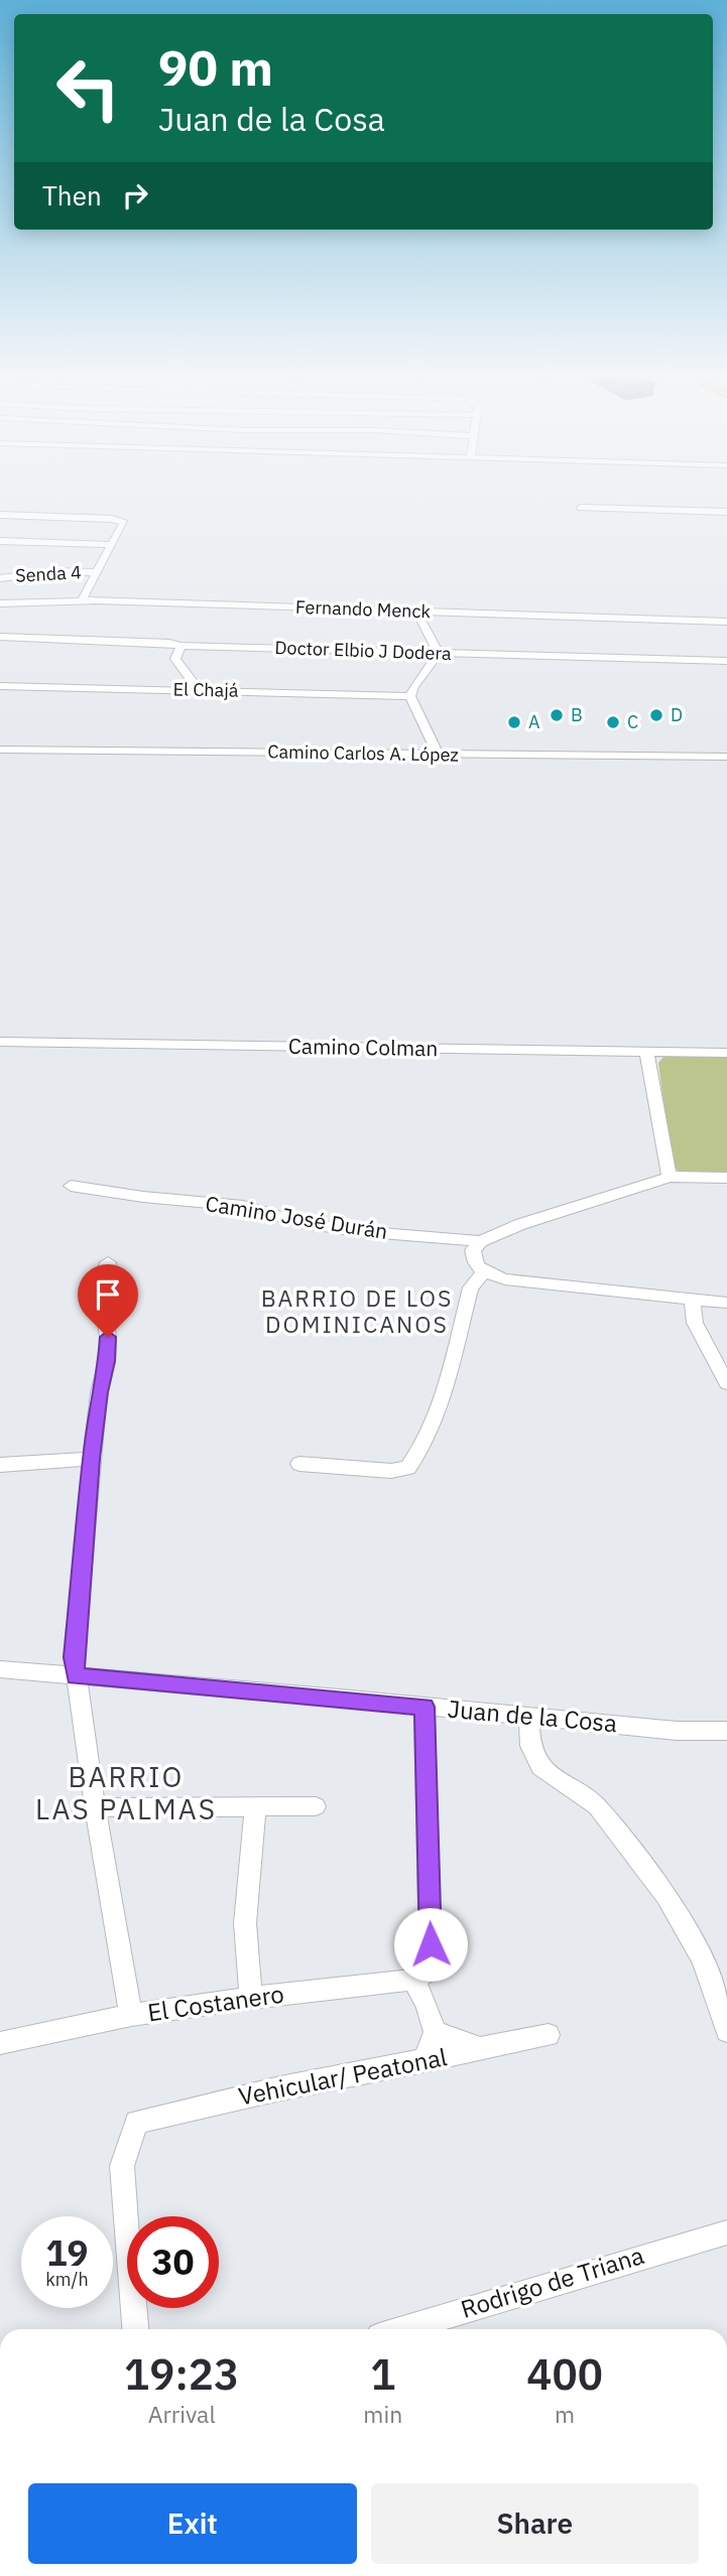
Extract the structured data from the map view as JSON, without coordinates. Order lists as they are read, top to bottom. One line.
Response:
{"streets":{"street":["Senda 4","Fernando Menck","Doctor Elbio J Dodera","El Chajá","Camino Carlos A. López","Camino Colman","Camino José Durán","Juan de la Cosa","El Costanero","Vehicular/ Peatonal","Rodrigo de Triana"]},"districts":["BARRIO DE LOS DOMINICANOS","BARRIO LAS PALMAS"],"places":["B","D","A","C"],"page":{"turn":["90 m","Juan de la Cosa"],"then":"Then","speed":"19 km/h","limit":"30","eta":["19:23","Arrival","1","min","400","m"],"buttons":["Exit","Share"]}}
